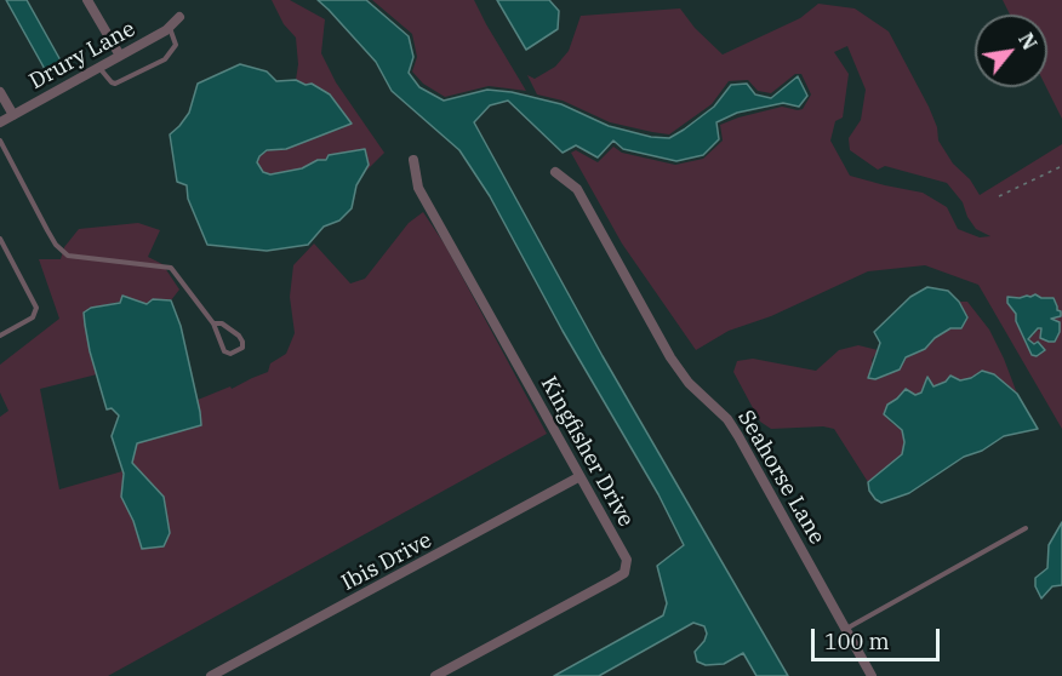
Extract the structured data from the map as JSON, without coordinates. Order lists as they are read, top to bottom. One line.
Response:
{"streets":{"street":["Drury Lane","Kingfisher Drive","Seahorse Lane","Ibis Drive"]},"crossings":[["Kingfisher Drive","Ibis Drive"]],"scale_bar":"100 m","north":"top right"}
